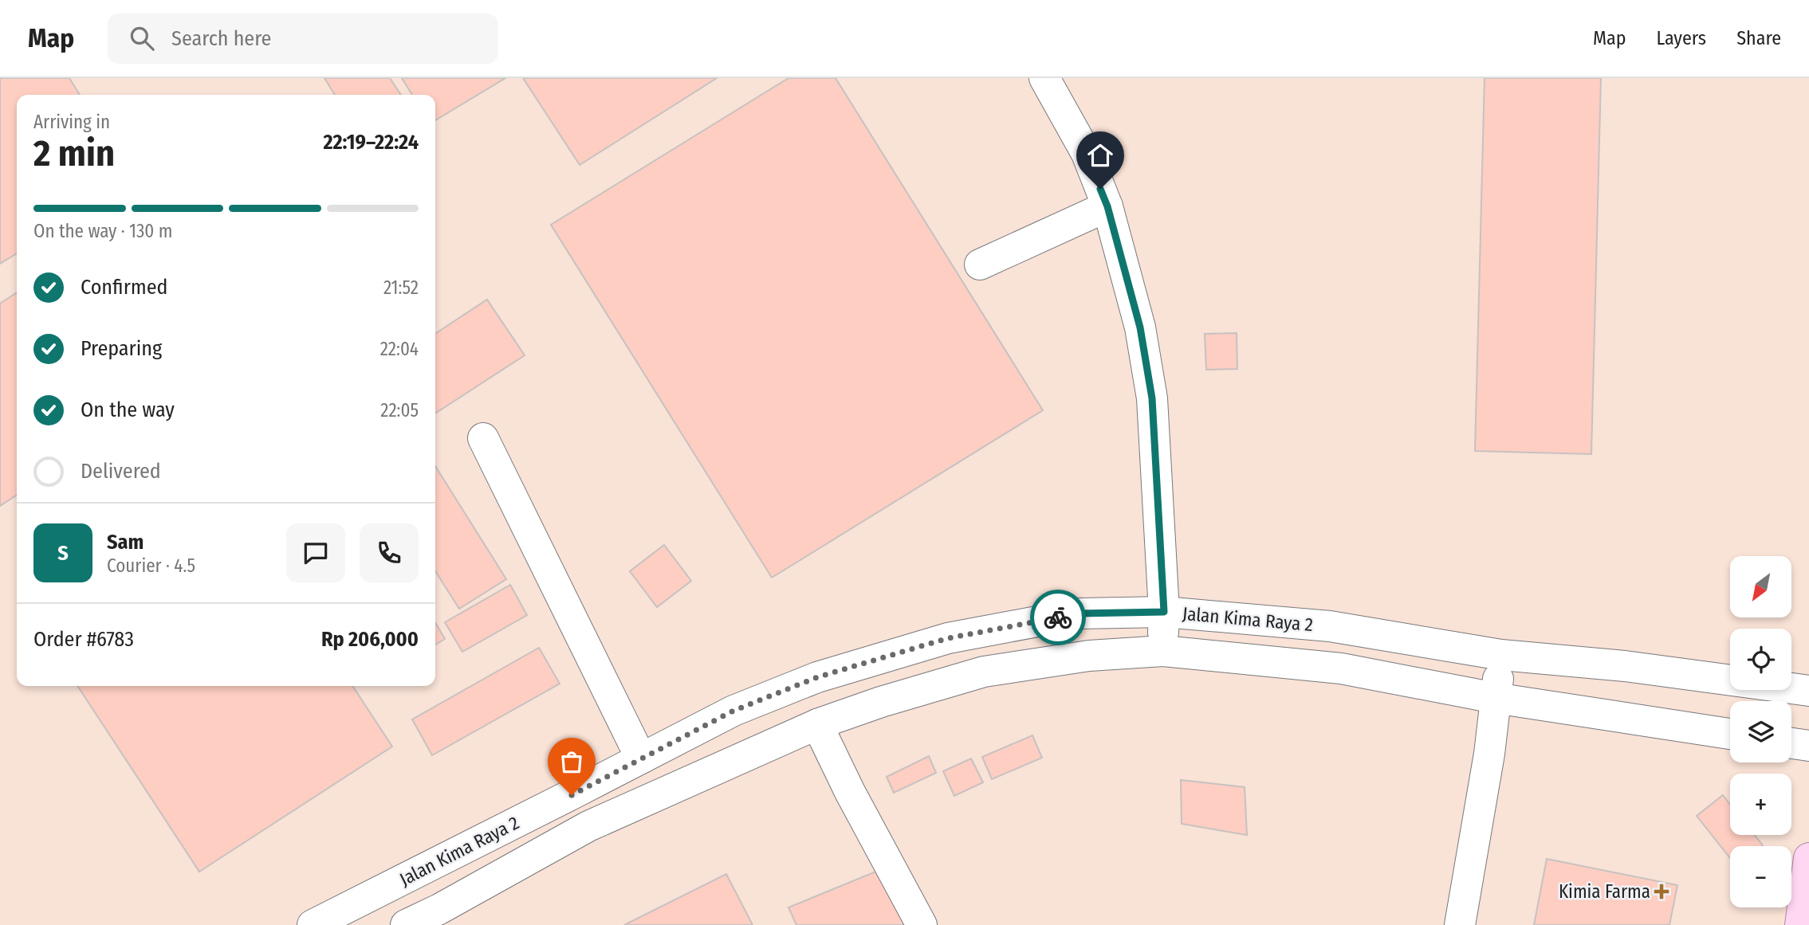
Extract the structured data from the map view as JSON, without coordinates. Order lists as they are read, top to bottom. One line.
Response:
{"streets":{"street":["Jalan Kima Raya 2"]},"places":{"health":["Kimia Farma"]},"north":"bottom left","page":{"header":"Map","search":"Search here","nav":["Map","Layers","Share"],"heading":["2 min","Arriving in","22:19–22:24"],"panel":["Sam","Courier · 4.5","Order #6783","Rp 206,000"],"bar":"On the way · 130 m","list":[["Confirmed","21:52"],["Preparing","22:04"],["On the way","22:05"],"Delivered"],"round":"S","map_buttons":["+","−"]}}
